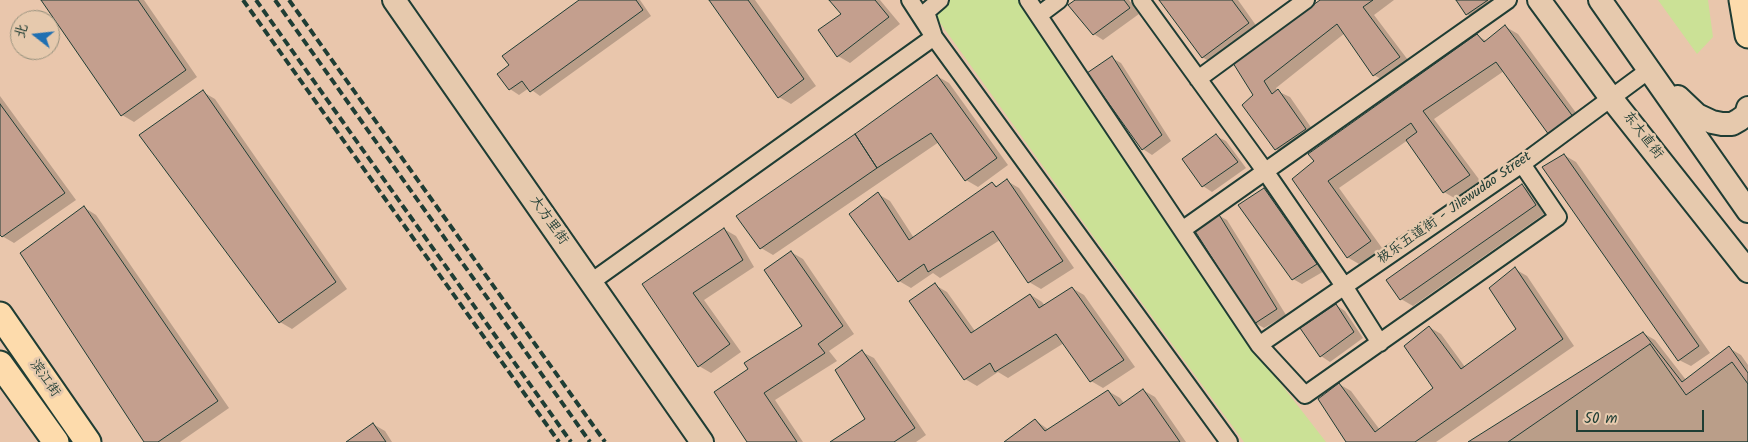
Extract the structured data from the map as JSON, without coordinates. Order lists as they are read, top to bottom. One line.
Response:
{"streets":{"main road":["东大直街","大方里街","滨江街"],"street":["极乐五道街 - Jilewudao Street"]},"crossings":[["东大直街","极乐五道街 - Jilewudao Street"]],"scale_bar":"50 m","north":"left"}
